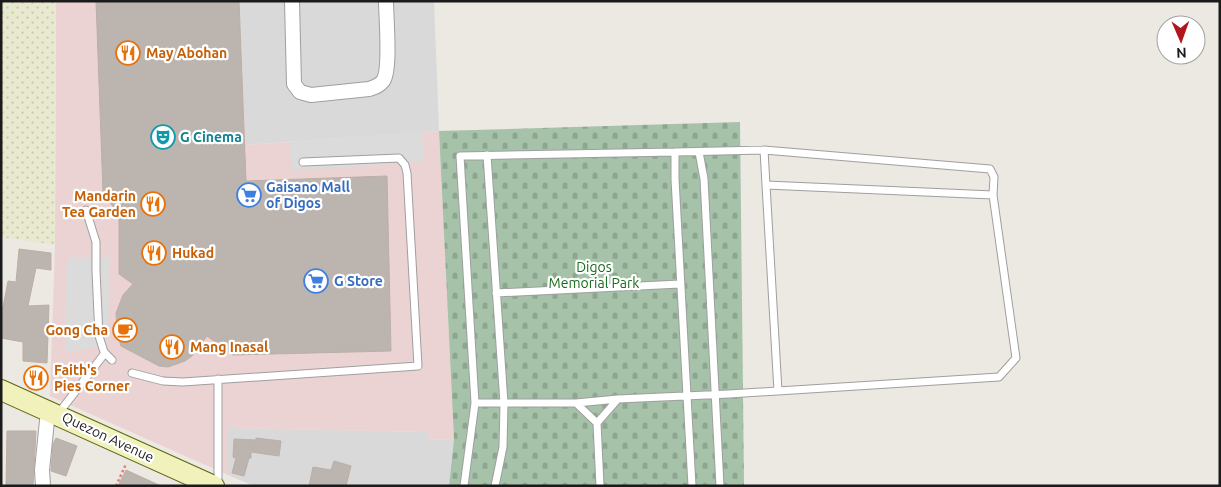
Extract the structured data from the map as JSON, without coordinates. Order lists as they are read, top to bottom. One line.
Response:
{"streets":{"main road":["Quezon Avenue"]},"parks":["Digos Memorial Park"],"places":{"restaurant":["May Abohan","Mandarin Tea Garden","Hukad","Mang Inasal","Faith's Pies Corner"],"theatre":["G Cinema"],"supermarket":["Gaisano Mall of Digos","G Store"],"cafe":["Gong Cha"]},"north":"bottom"}
